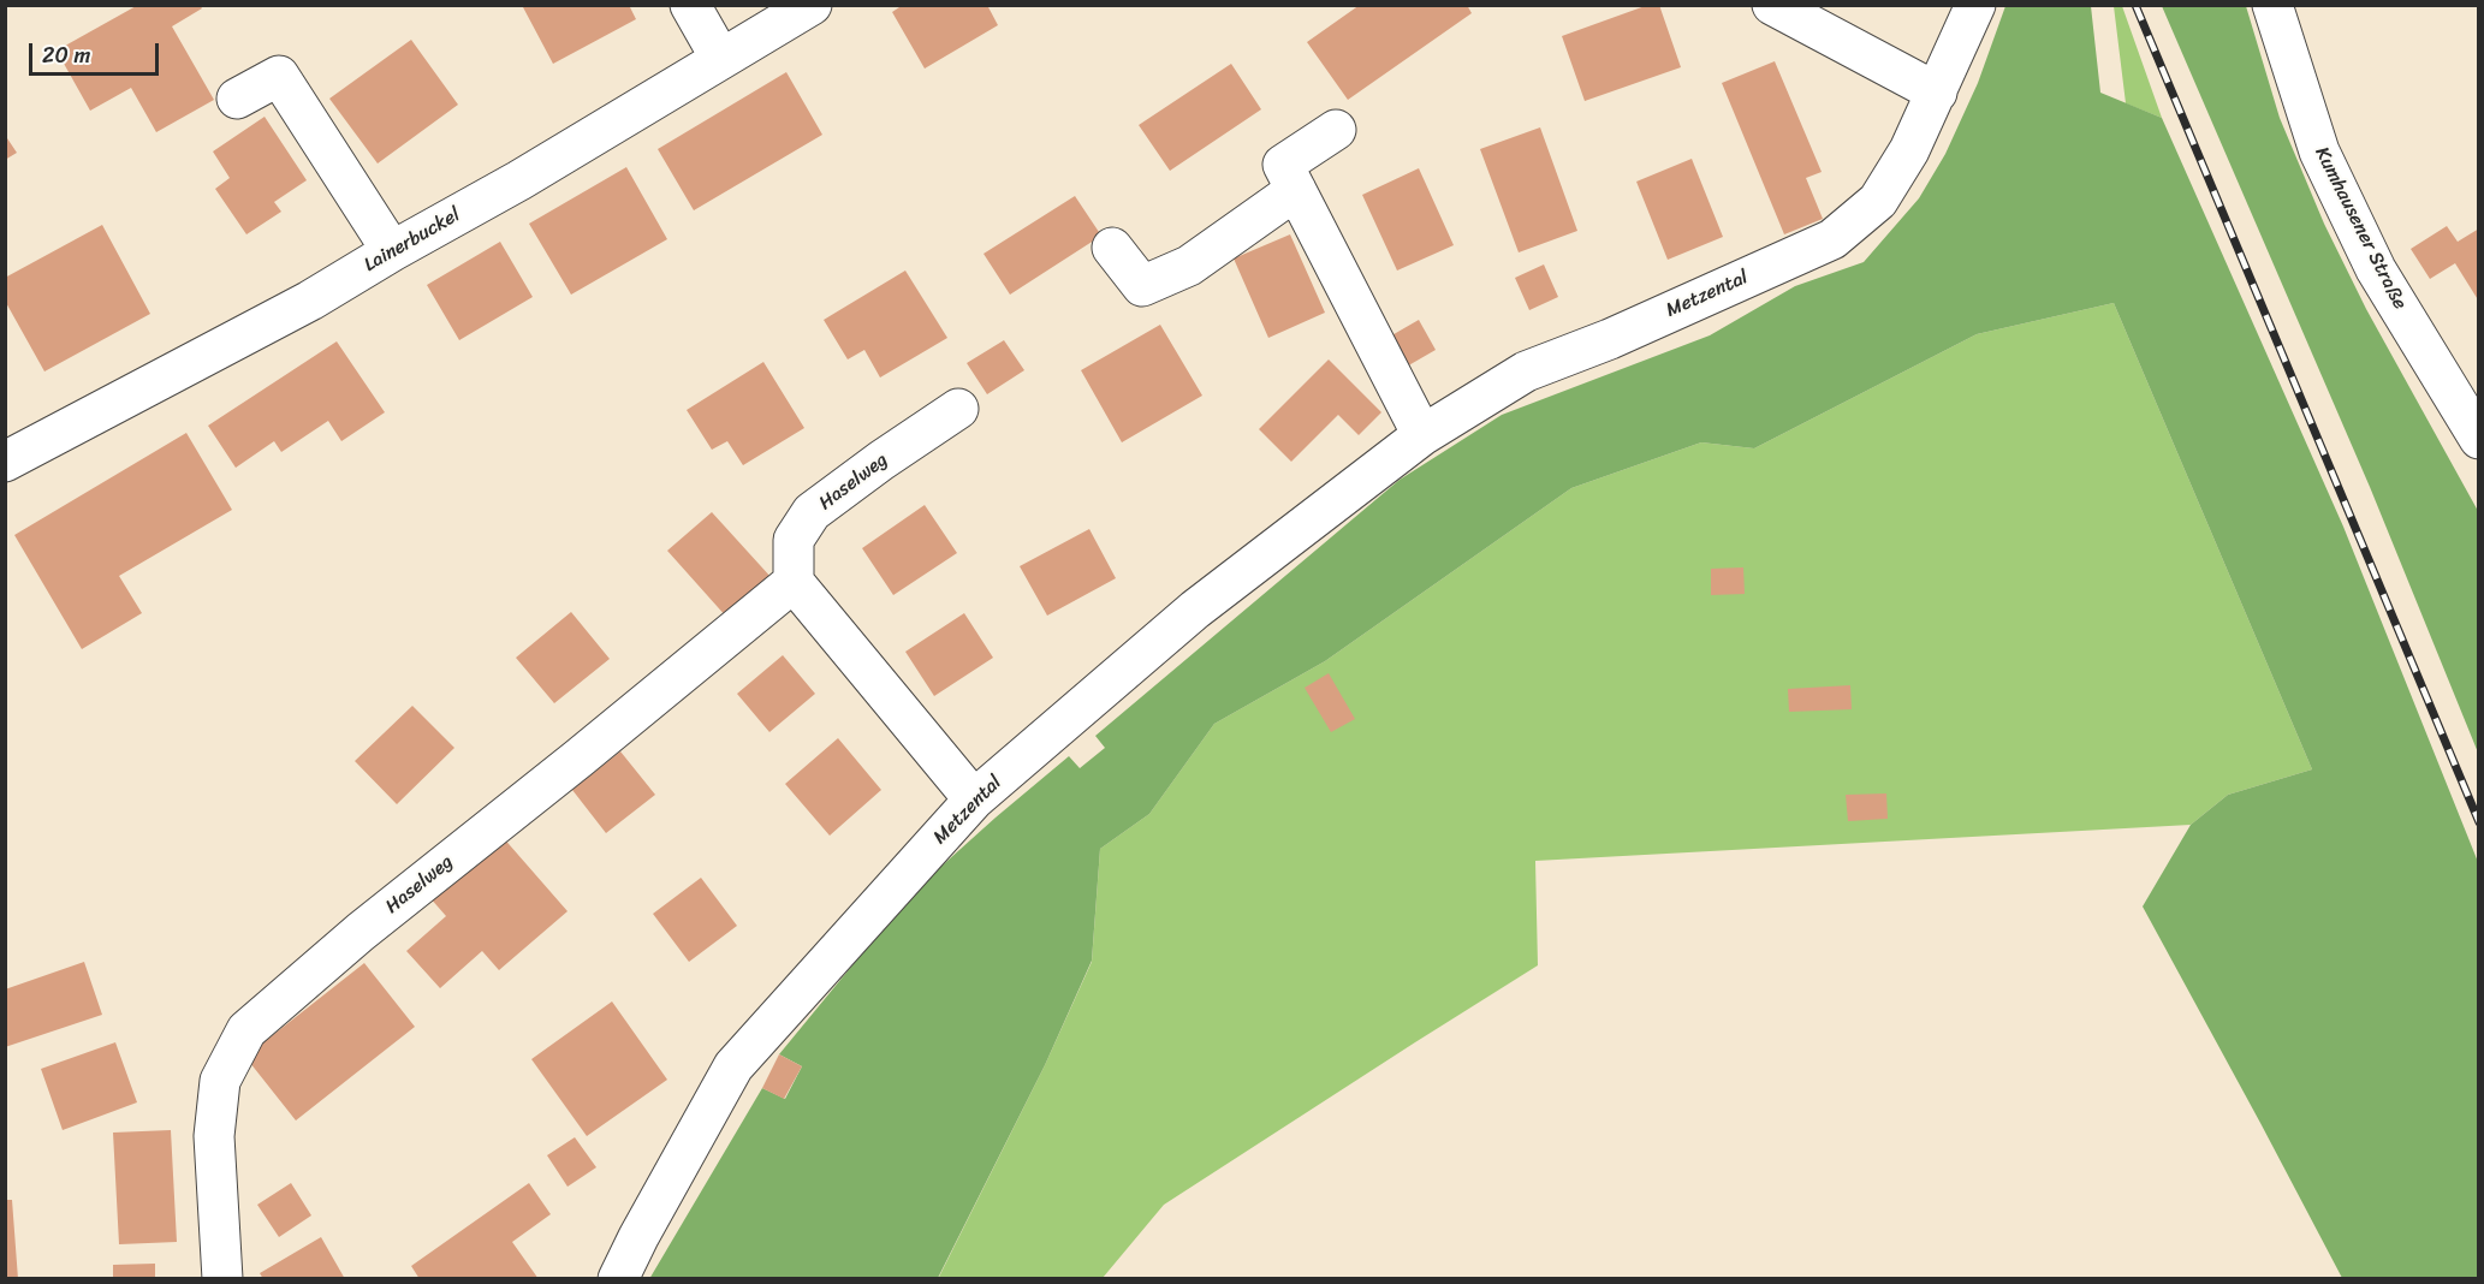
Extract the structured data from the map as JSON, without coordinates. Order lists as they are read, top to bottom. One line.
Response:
{"streets":{"street":["Kumhausener Straße","Lainerbuckel","Metzental","Haselweg"]},"scale_bar":"20 m"}
